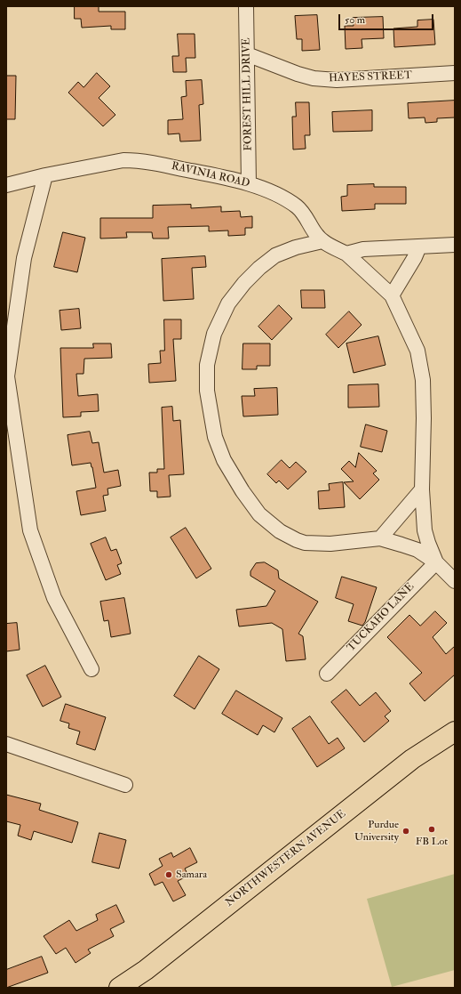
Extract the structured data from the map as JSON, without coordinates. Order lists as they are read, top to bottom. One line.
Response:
{"streets":{"main road":["NORTHWESTERN AVENUE"],"street":["HAYES STREET","FOREST HILL DRIVE","RAVINIA ROAD","TUCKAHO LANE"]},"crossings":[["HAYES STREET","FOREST HILL DRIVE"],["FOREST HILL DRIVE","RAVINIA ROAD"]],"places":["FB Lot","Purdue University","Samara"],"scale_bar":"50 m"}
